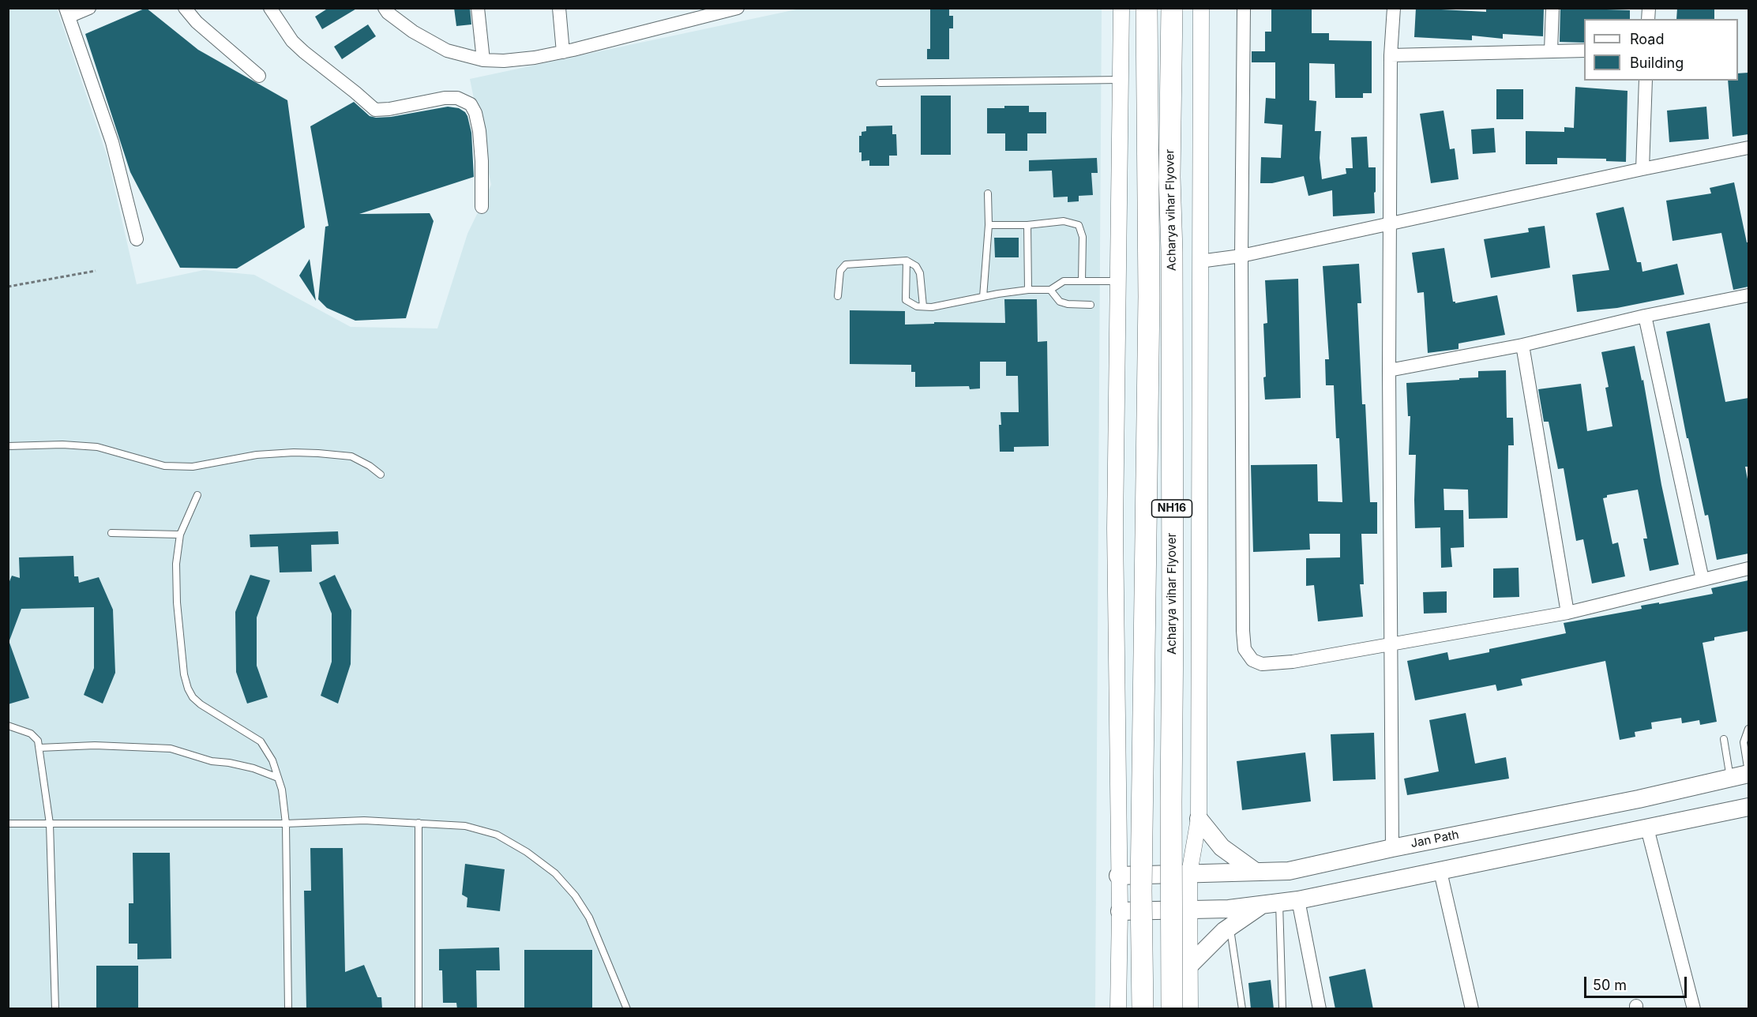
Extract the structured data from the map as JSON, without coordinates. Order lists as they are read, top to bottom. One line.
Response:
{"streets":{"highway":["Acharya vihar Flyover","NH16"],"main road":["Jan Path"]},"legend":["Road","Building"],"scale_bar":"50 m"}
